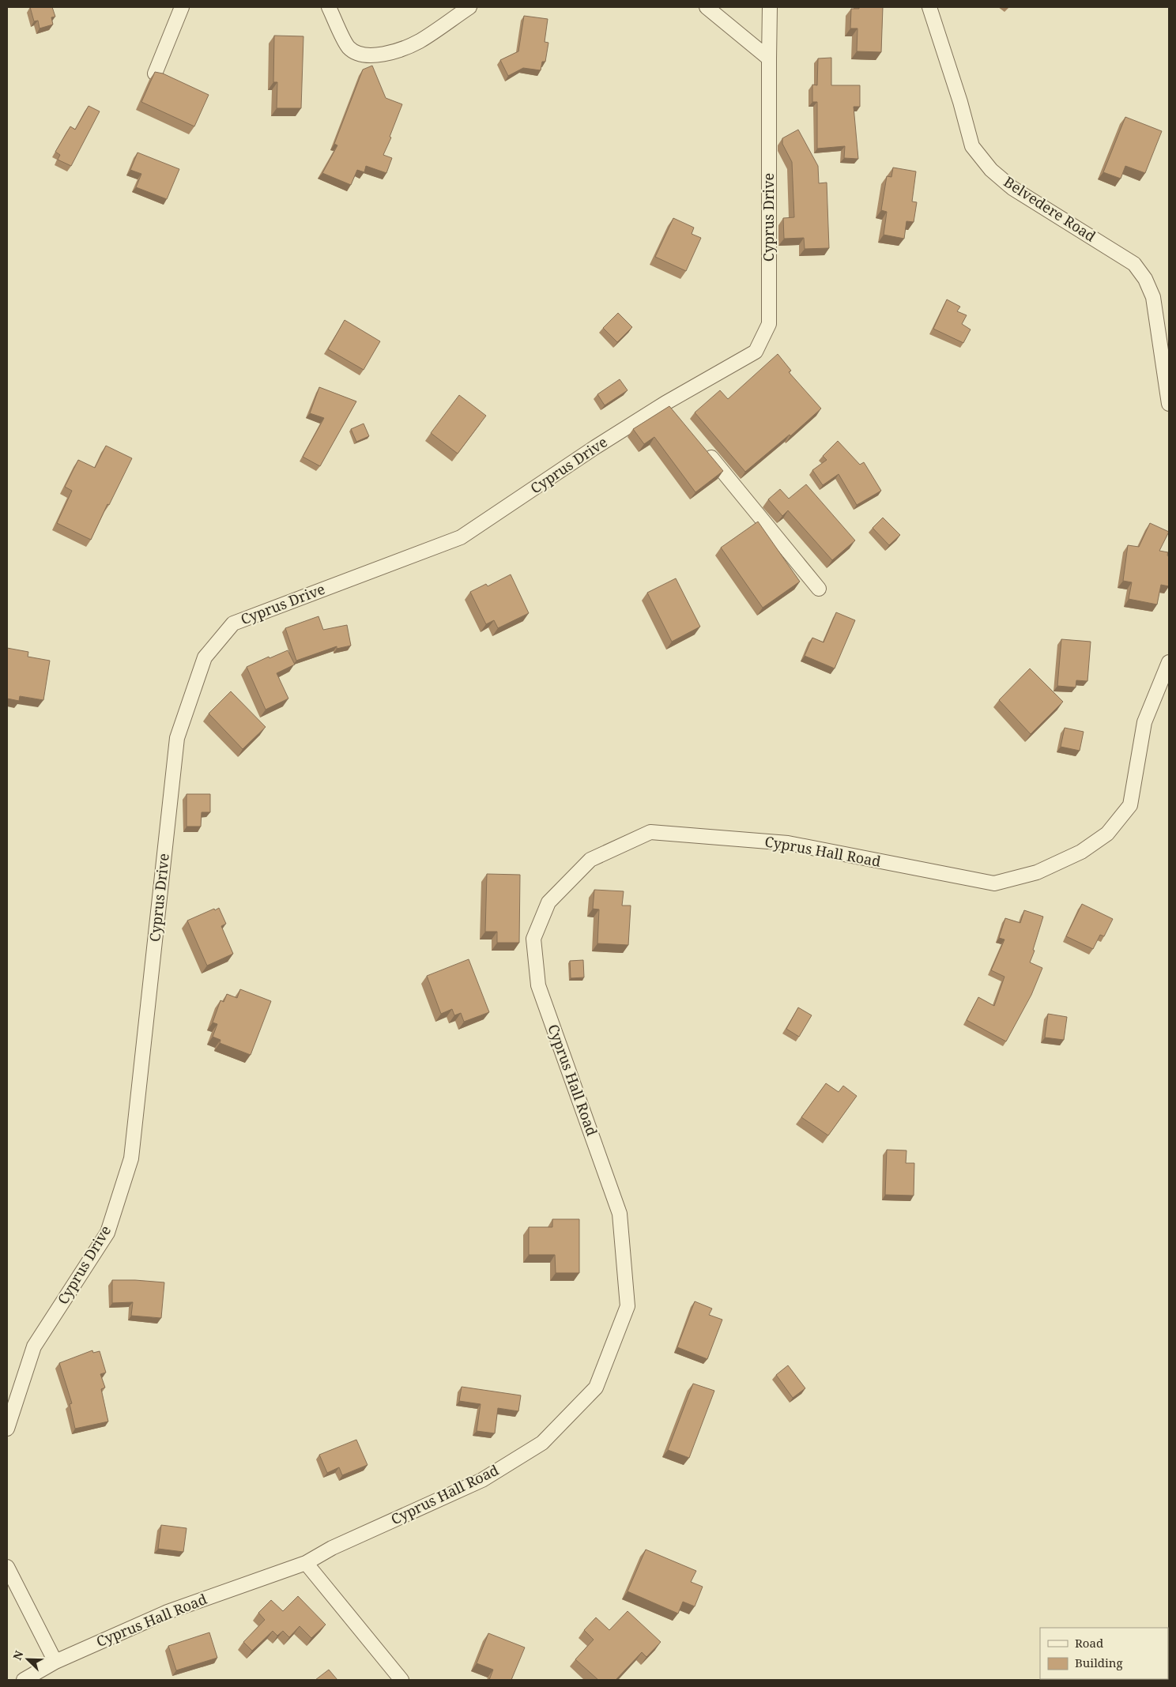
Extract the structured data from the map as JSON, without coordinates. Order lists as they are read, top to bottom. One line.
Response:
{"streets":{"street":["Belvedere Road","Cyprus Drive","Cyprus Hall Road"]},"legend":["Road","Building"],"north":"top left"}
